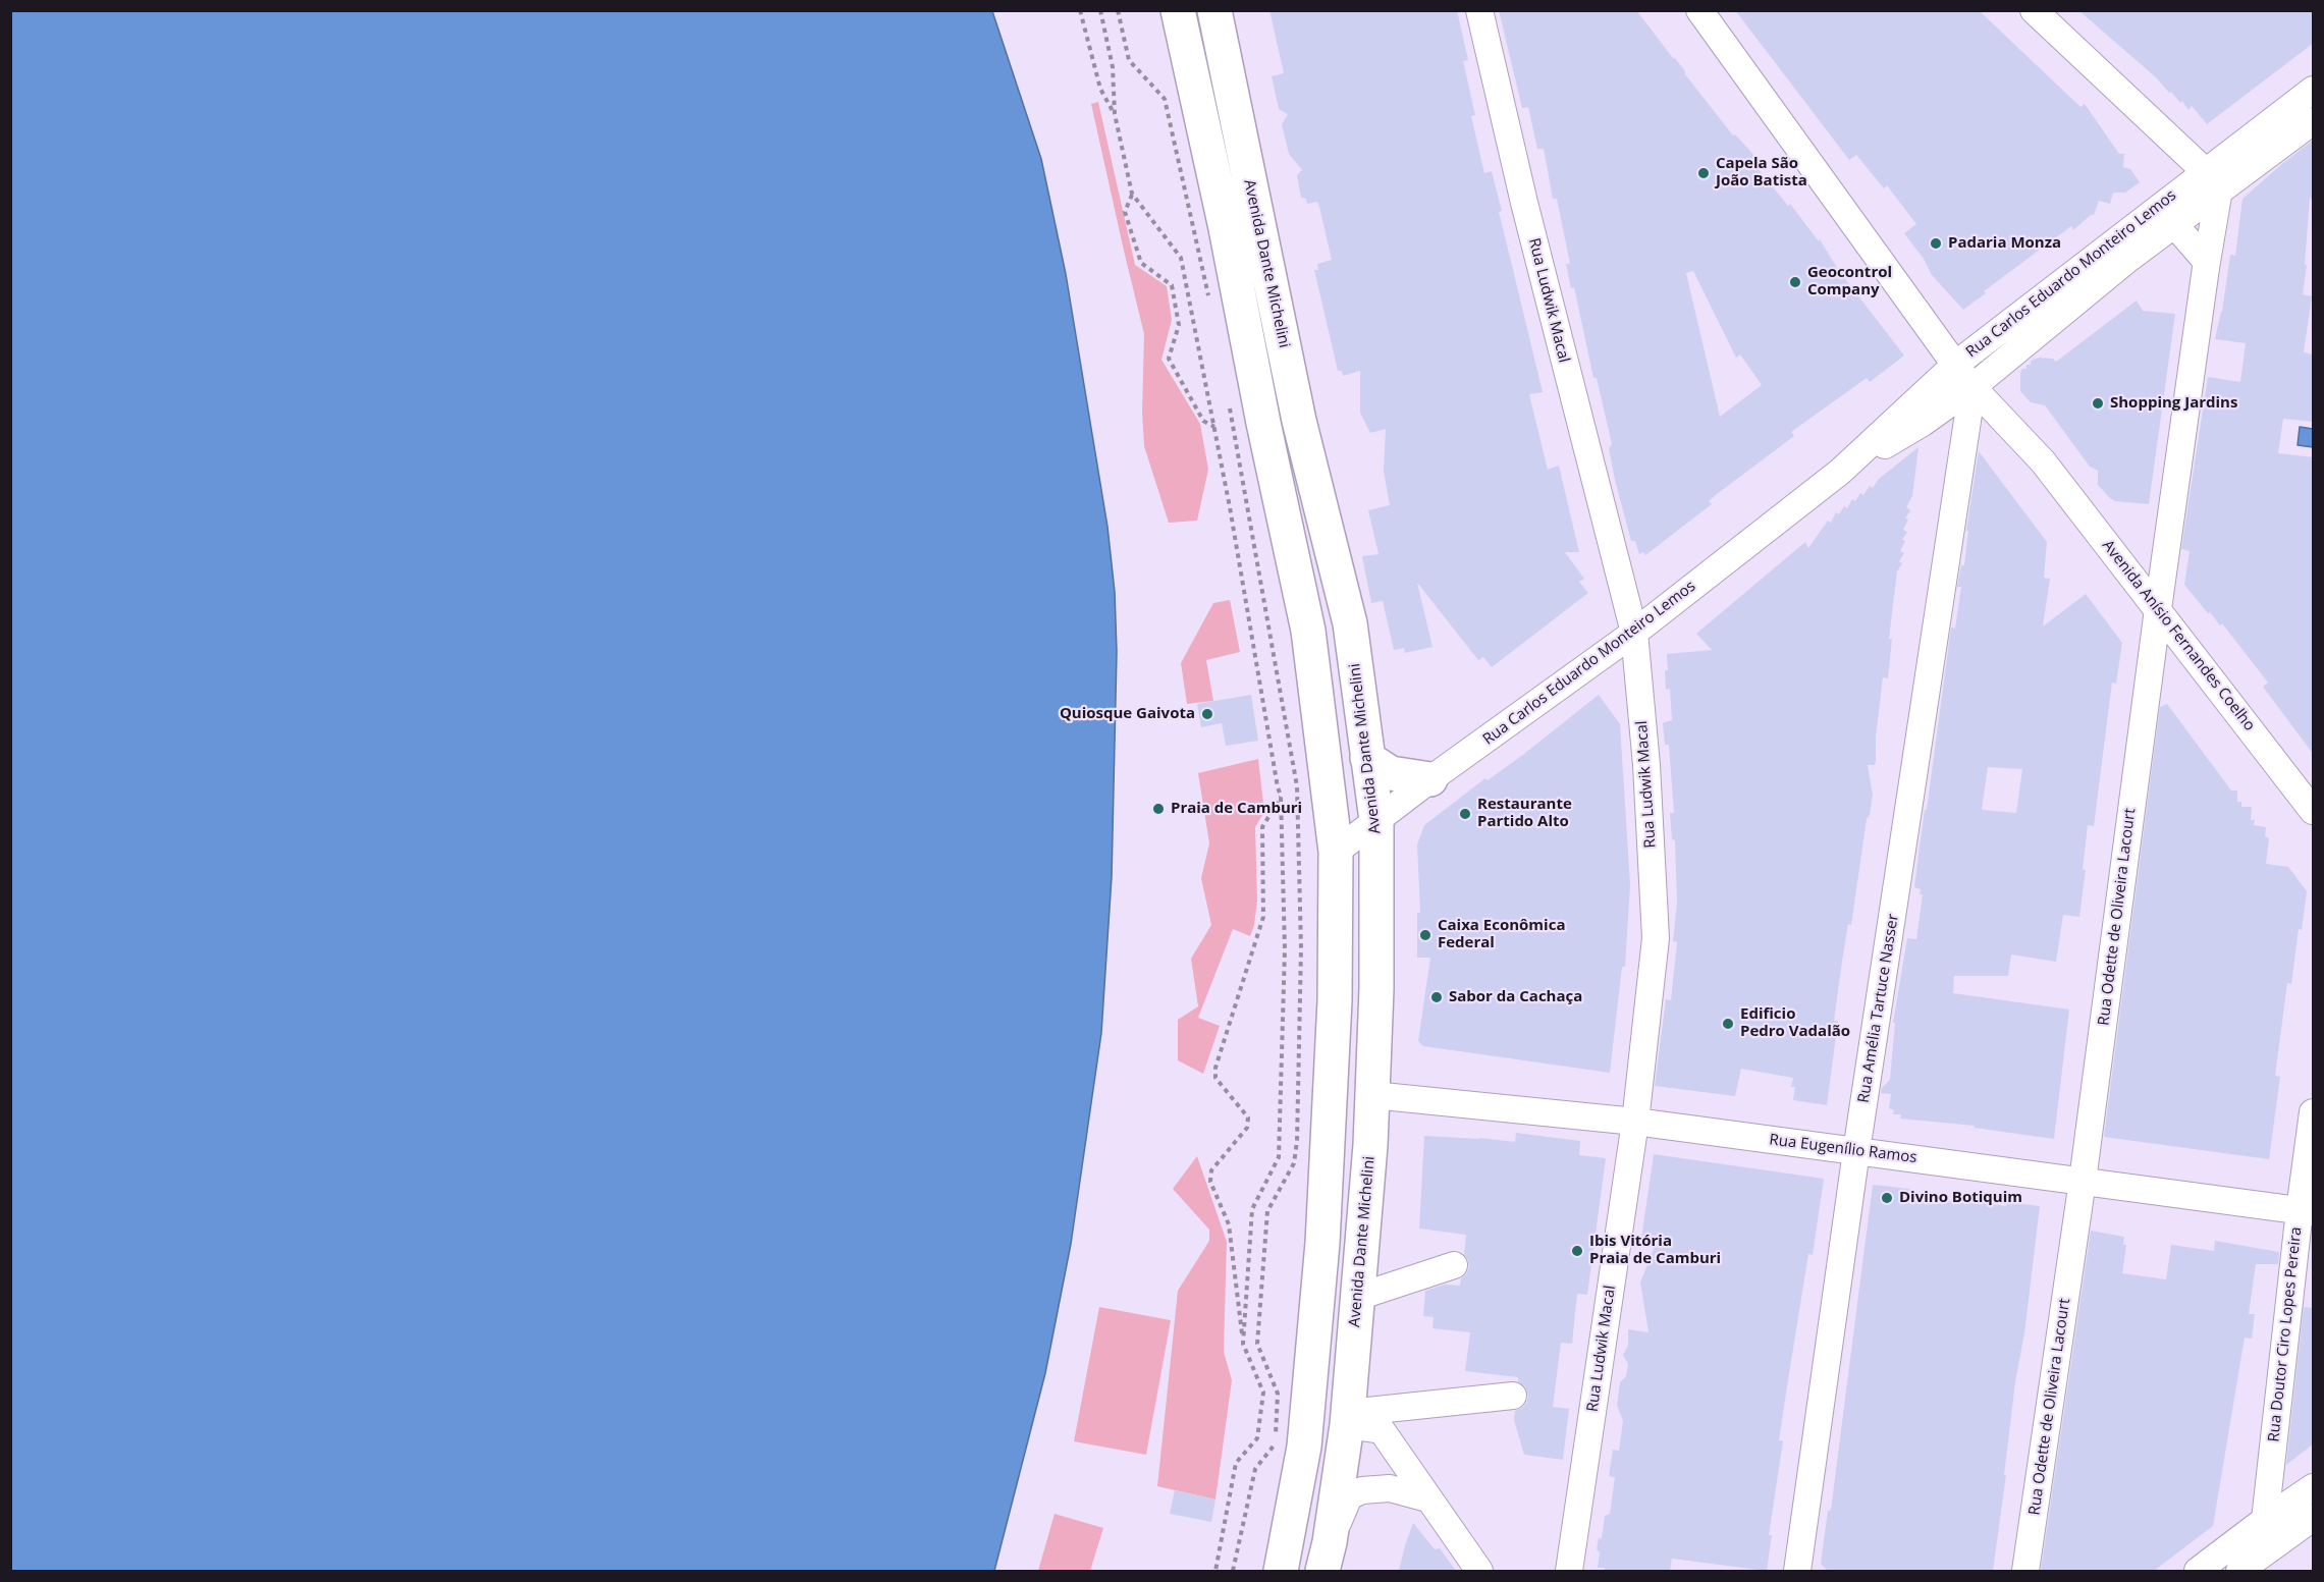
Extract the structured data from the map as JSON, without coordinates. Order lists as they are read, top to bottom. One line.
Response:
{"streets":{"main road":["Avenida Dante Michelini"],"street":["Rua Carlos Eduardo Monteiro Lemos","Rua Ludwik Macal","Avenida Anísio Fernandes Coelho","Rua Odette de Oliveira Lacourt","Rua Amélia Tartuce Nasser","Rua Eugenílio Ramos","Rua Doutor Ciro Lopes Pereira"]},"crossings":[["Avenida Dante Michelini","Rua Carlos Eduardo Monteiro Lemos"],["Avenida Dante Michelini","Rua Eugenílio Ramos"],["Rua Carlos Eduardo Monteiro Lemos","Rua Ludwik Macal"],["Rua Carlos Eduardo Monteiro Lemos","Avenida Anísio Fernandes Coelho"],["Rua Carlos Eduardo Monteiro Lemos","Rua Odette de Oliveira Lacourt"],["Rua Carlos Eduardo Monteiro Lemos","Rua Amélia Tartuce Nasser"],["Rua Ludwik Macal","Rua Eugenílio Ramos"],["Avenida Anísio Fernandes Coelho","Rua Odette de Oliveira Lacourt"],["Avenida Anísio Fernandes Coelho","Rua Amélia Tartuce Nasser"],["Rua Odette de Oliveira Lacourt","Rua Eugenílio Ramos"],["Rua Amélia Tartuce Nasser","Rua Eugenílio Ramos"],["Rua Eugenílio Ramos","Rua Doutor Ciro Lopes Pereira"]],"places":["Capela São João Batista","Padaria Monza","Geocontrol Company","Shopping Jardins","Quiosque Gaivota","Praia de Camburi","Restaurante Partido Alto","Caixa Econômica Federal","Sabor da Cachaça","Edificio Pedro Vadalão","Divino Botiquim","Ibis Vitória Praia de Camburi"]}
